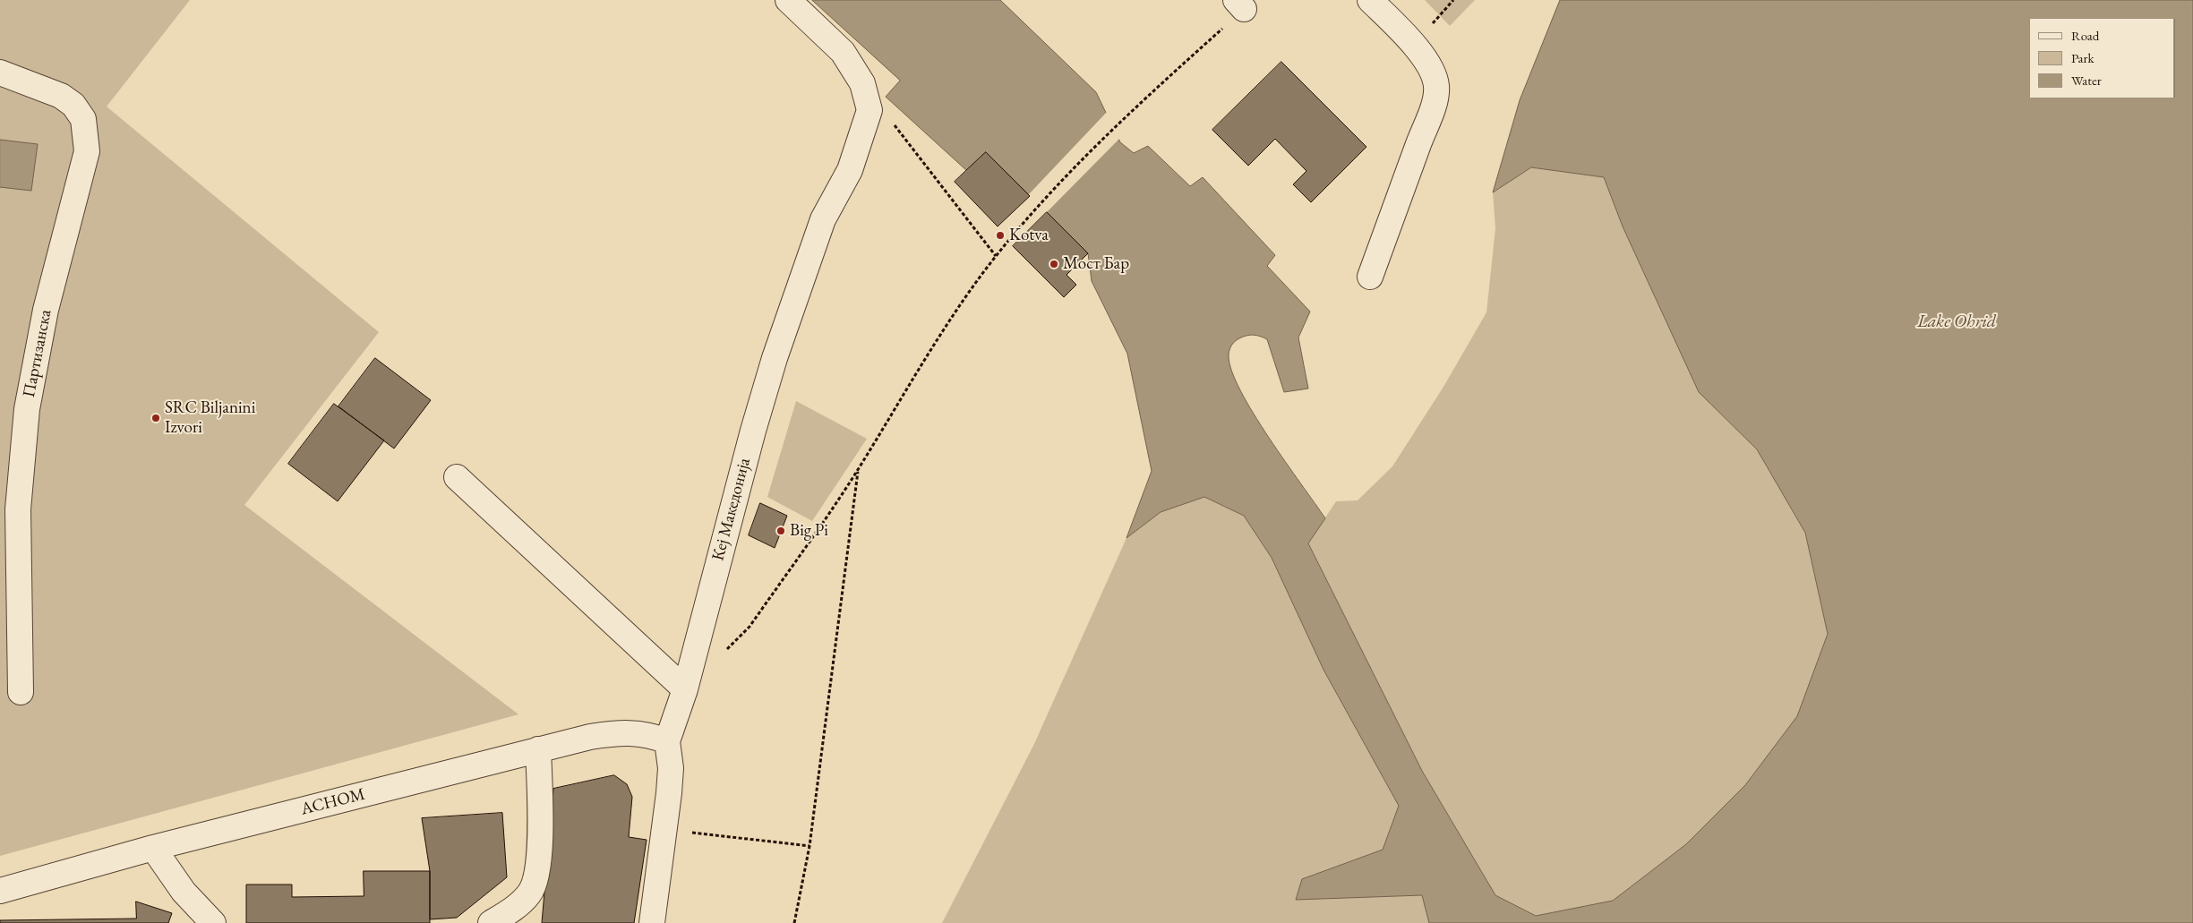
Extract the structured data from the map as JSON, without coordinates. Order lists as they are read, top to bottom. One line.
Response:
{"streets":{"street":["Партизанска","Кеј Македонија","АСНОМ"]},"crossings":[["Кеј Македонија","АСНОМ"]],"water":["Lake Ohrid"],"places":["Kotva","Мост Бар","SRC Biljanini Izvori","Big Pi"],"legend":["Road","Park","Water"]}
